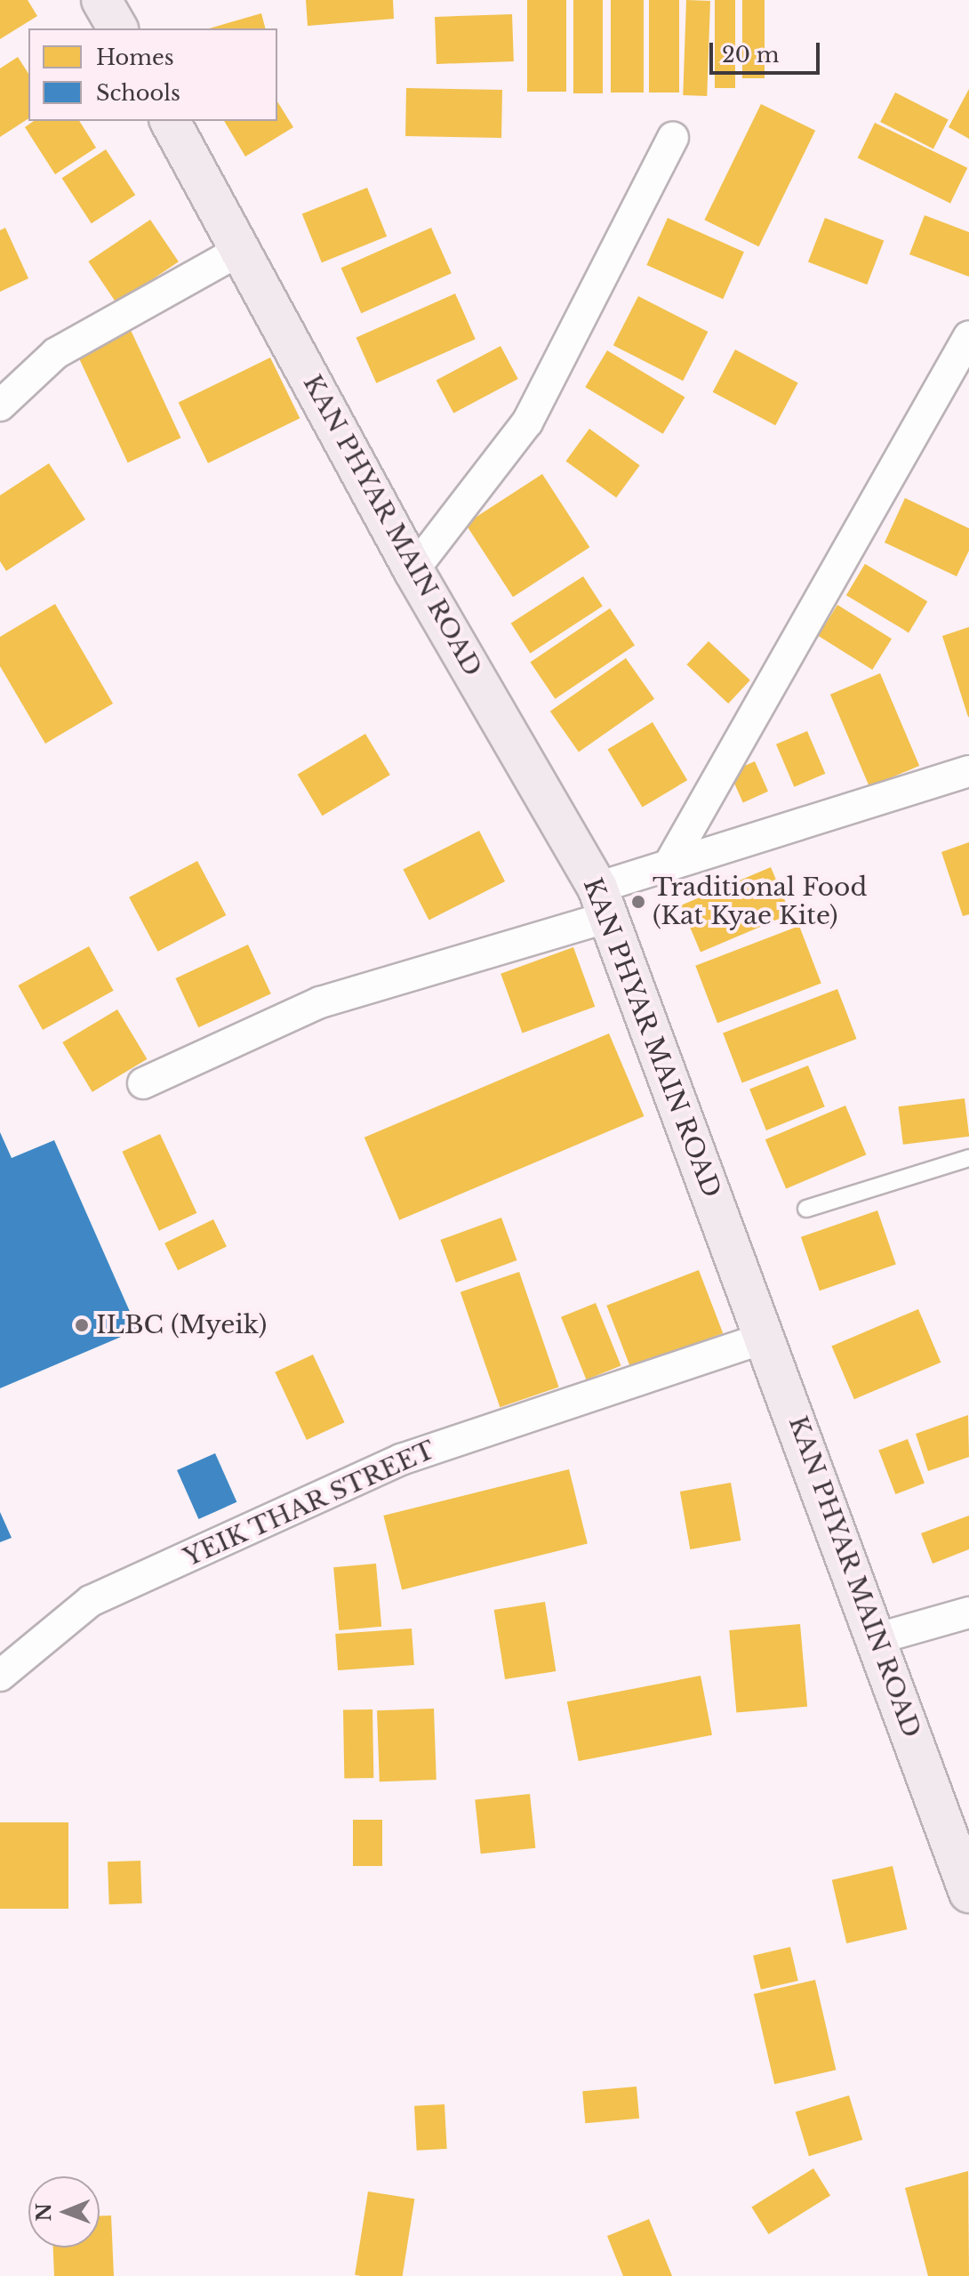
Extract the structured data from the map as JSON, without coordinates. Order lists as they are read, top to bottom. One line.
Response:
{"streets":{"main road":["KAN PHYAR MAIN ROAD"],"street":["YEIK THAR STREET"]},"crossings":[["KAN PHYAR MAIN ROAD","YEIK THAR STREET"]],"places":["Traditional Food (Kat Kyae Kite)","ILBC (Myeik)"],"legend":["Homes","Schools"],"scale_bar":"20 m","north":"left"}
